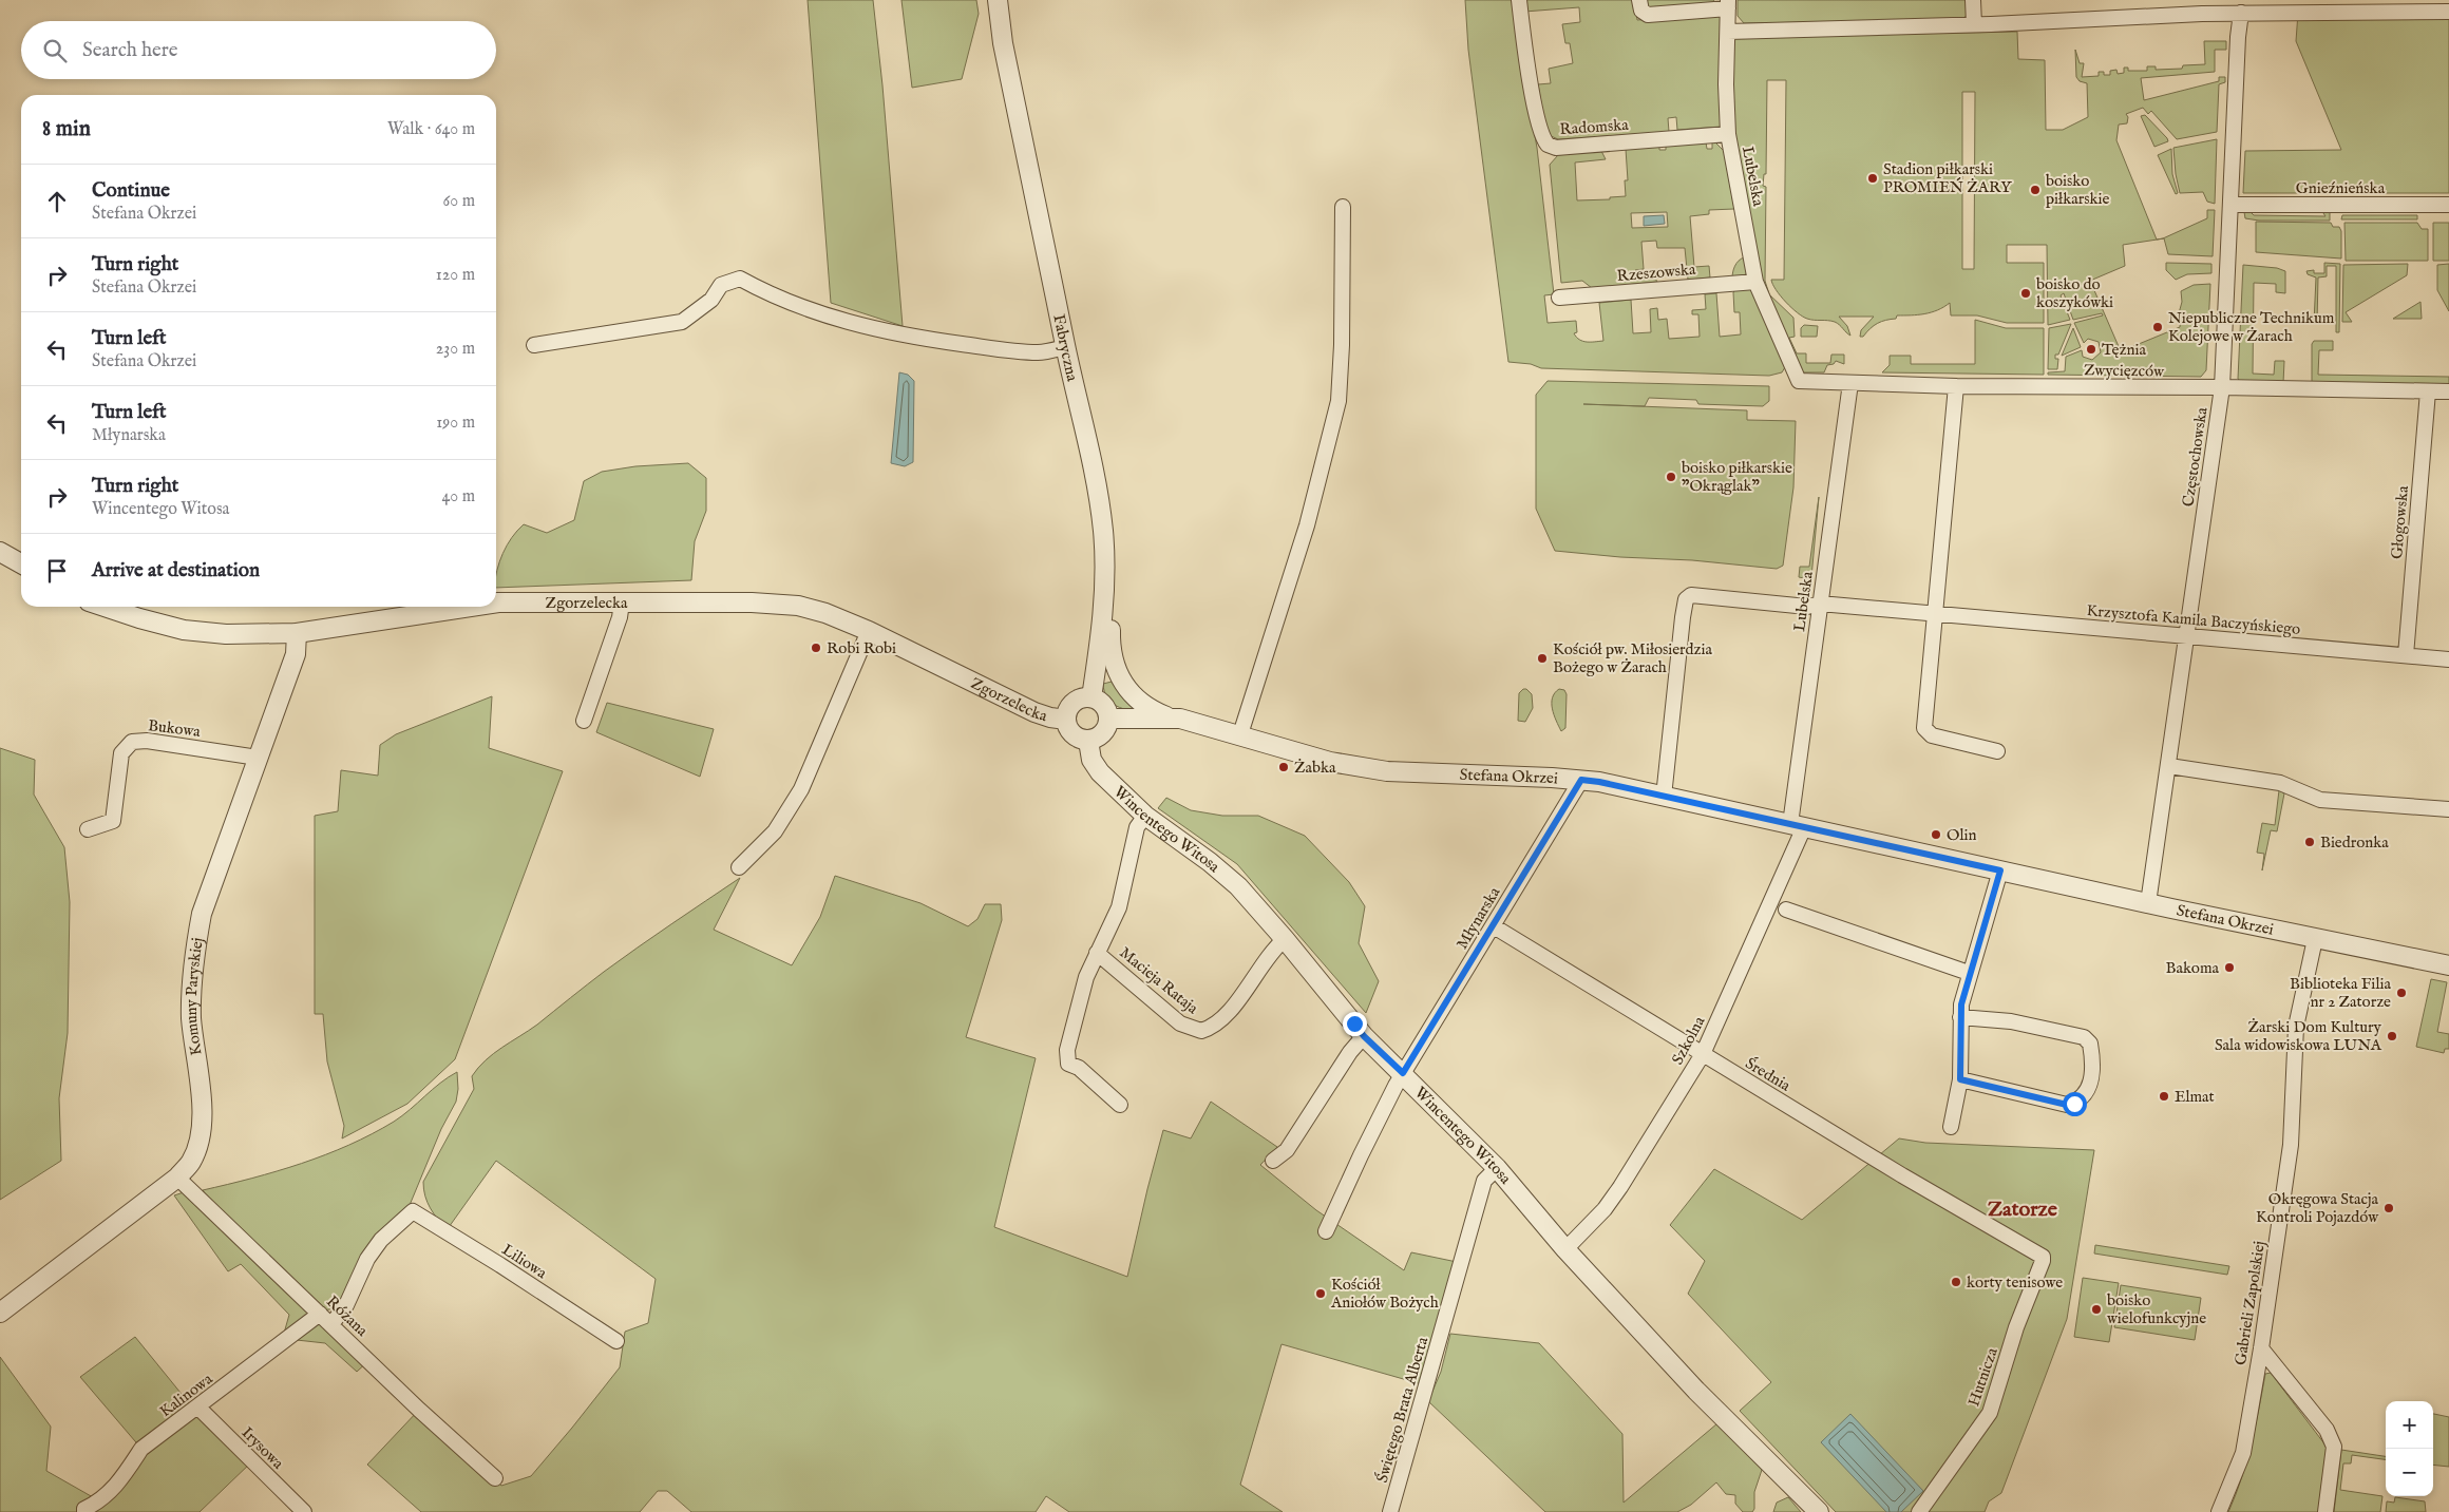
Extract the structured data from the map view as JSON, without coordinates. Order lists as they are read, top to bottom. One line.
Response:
{"streets":{"street":["Radomska","Lubelska","Gnieźnieńska","Rzeszowska","Fabryczna","Zwycięzców","Częstochowska","Głogowska","Zgorzelecka","Krzysztofa Kamila Baczyńskiego","Bukowa","Stefana Okrzei","Wincentego Witosa","Młynarska","Macieja Rataja","Komuny Paryskiej","Szkolna","Średnia","Liliowa","Gabrieli Zapolskiej","Różana","Hutnicza","Kalinowa","Świętego Brata Alberta","Irysowa"]},"crossings":[["Radomska","Lubelska"],["Lubelska","Rzeszowska"],["Lubelska","Zwycięzców"],["Lubelska","Krzysztofa Kamila Baczyńskiego"],["Lubelska","Stefana Okrzei"],["Lubelska","Szkolna"],["Gnieźnieńska","Częstochowska"],["Fabryczna","Zgorzelecka"],["Fabryczna","Stefana Okrzei"],["Fabryczna","Wincentego Witosa"],["Zwycięzców","Częstochowska"],["Zwycięzców","Głogowska"],["Częstochowska","Krzysztofa Kamila Baczyńskiego"],["Częstochowska","Stefana Okrzei"],["Głogowska","Krzysztofa Kamila Baczyńskiego"],["Zgorzelecka","Stefana Okrzei"],["Zgorzelecka","Wincentego Witosa"],["Zgorzelecka","Komuny Paryskiej"],["Krzysztofa Kamila Baczyńskiego","Stefana Okrzei"],["Bukowa","Komuny Paryskiej"],["Stefana Okrzei","Wincentego Witosa"],["Stefana Okrzei","Młynarska"],["Stefana Okrzei","Szkolna"],["Stefana Okrzei","Gabrieli Zapolskiej"],["Wincentego Witosa","Młynarska"],["Wincentego Witosa","Macieja Rataja"],["Wincentego Witosa","Szkolna"],["Wincentego Witosa","Świętego Brata Alberta"],["Młynarska","Średnia"],["Komuny Paryskiej","Różana"],["Szkolna","Średnia"],["Średnia","Hutnicza"],["Liliowa","Kalinowa"],["Różana","Kalinowa"],["Kalinowa","Irysowa"]],"districts":["Zatorze"],"places":["Stadion piłkarski PROMIEŃ ŻARY","boisko piłkarskie","boisko do koszykówki","Niepubliczne Technikum Kolejowe w Żarach","Tężnia","boisko piłkarskie \"Okrąglak\"","Robi Robi","Kościół pw. Miłosierdzia Bożego w Żarach","Żabka","Olin","Biedronka","Bakoma","Biblioteka Filia nr 2 Zatorze","Żarski Dom Kultury Sala widowiskowa LUNA","Elmat","Okręgowa Stacja Kontroli Pojazdów","korty tenisowe","Kościół Aniołów Bożych","boisko wielofunkcyjne"],"page":{"search":"Search here","heading":["8 min","Walk · 640 m"],"list":[["Continue","Stefana Okrzei","60 m"],["Turn right","Stefana Okrzei","120 m"],["Turn left","Stefana Okrzei","230 m"],["Turn left","Młynarska","190 m"],["Turn right","Wincentego Witosa","40 m"],"Arrive at destination"],"map_buttons":["+","−"]}}
